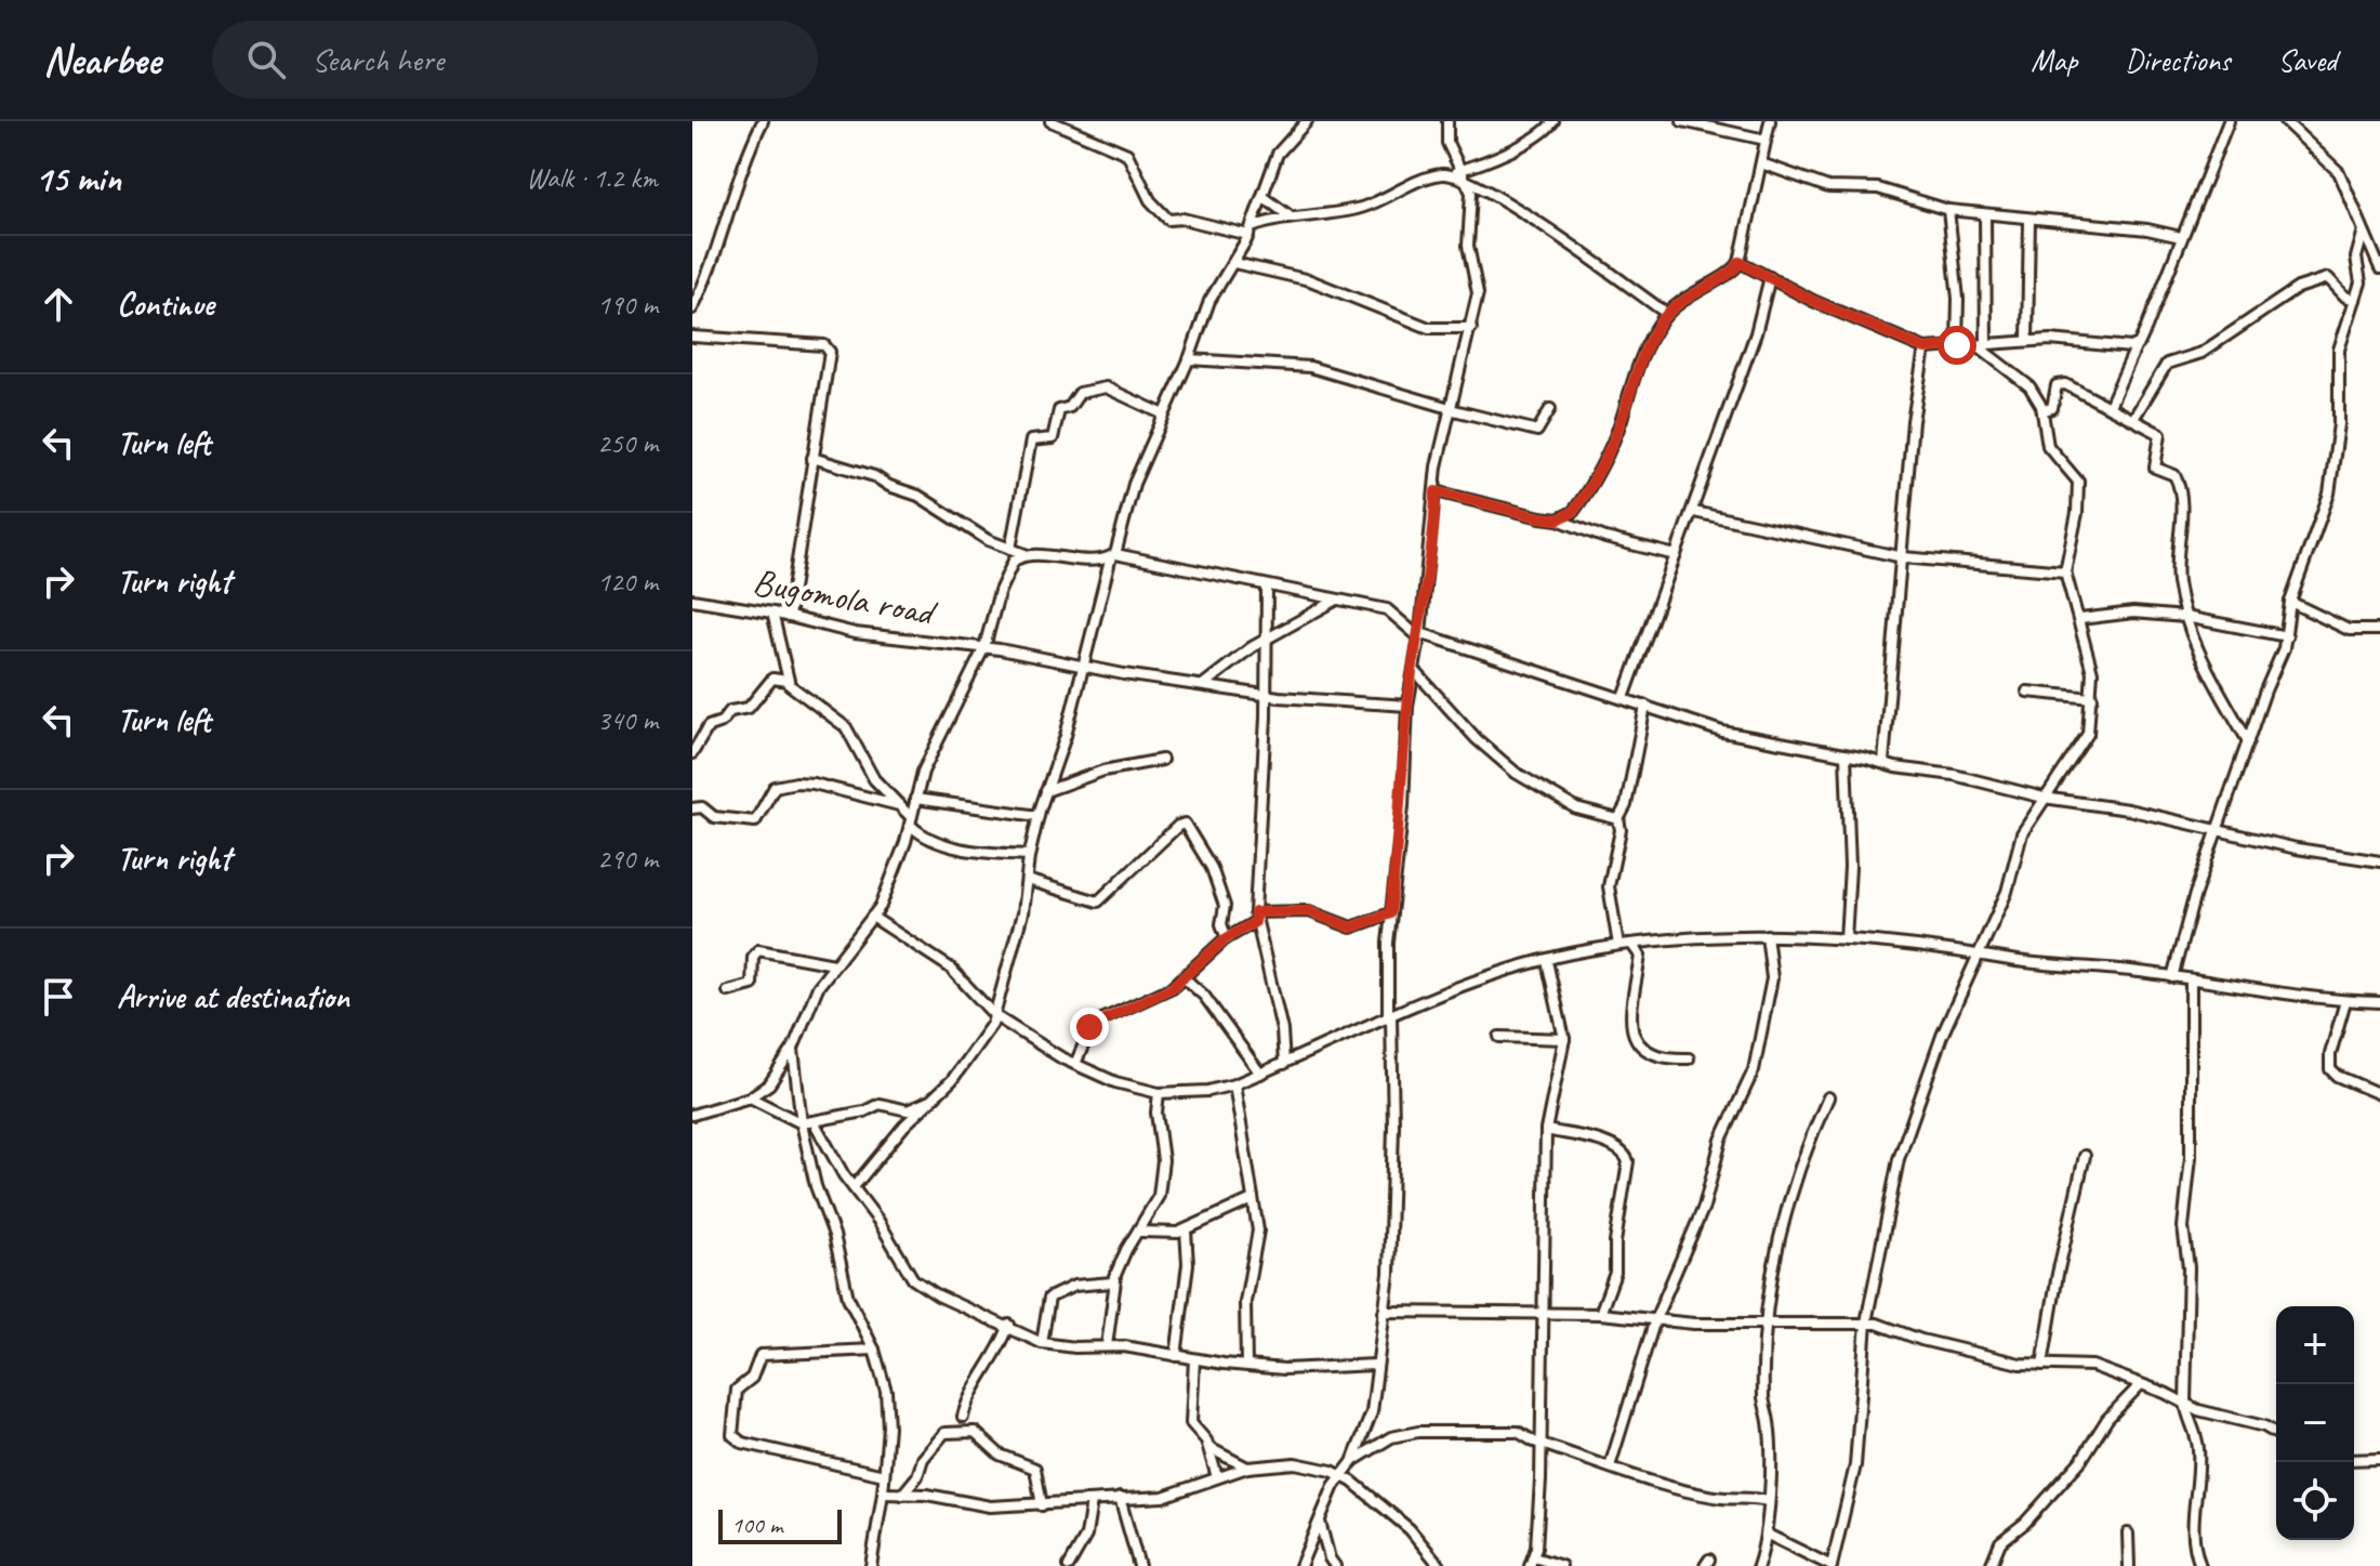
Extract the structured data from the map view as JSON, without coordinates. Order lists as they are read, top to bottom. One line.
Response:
{"streets":{"street":["Bugomola road"]},"scale_bar":"100 m","page":{"header":"Nearbee","search":"Search here","nav":["Map","Directions","Saved"],"heading":["15 min","Walk · 1.2 km"],"list":[["Continue","190 m"],["Turn left","250 m"],["Turn right","120 m"],["Turn left","340 m"],["Turn right","290 m"],"Arrive at destination"],"map_buttons":["+","−"],"scale":"100 m"}}
